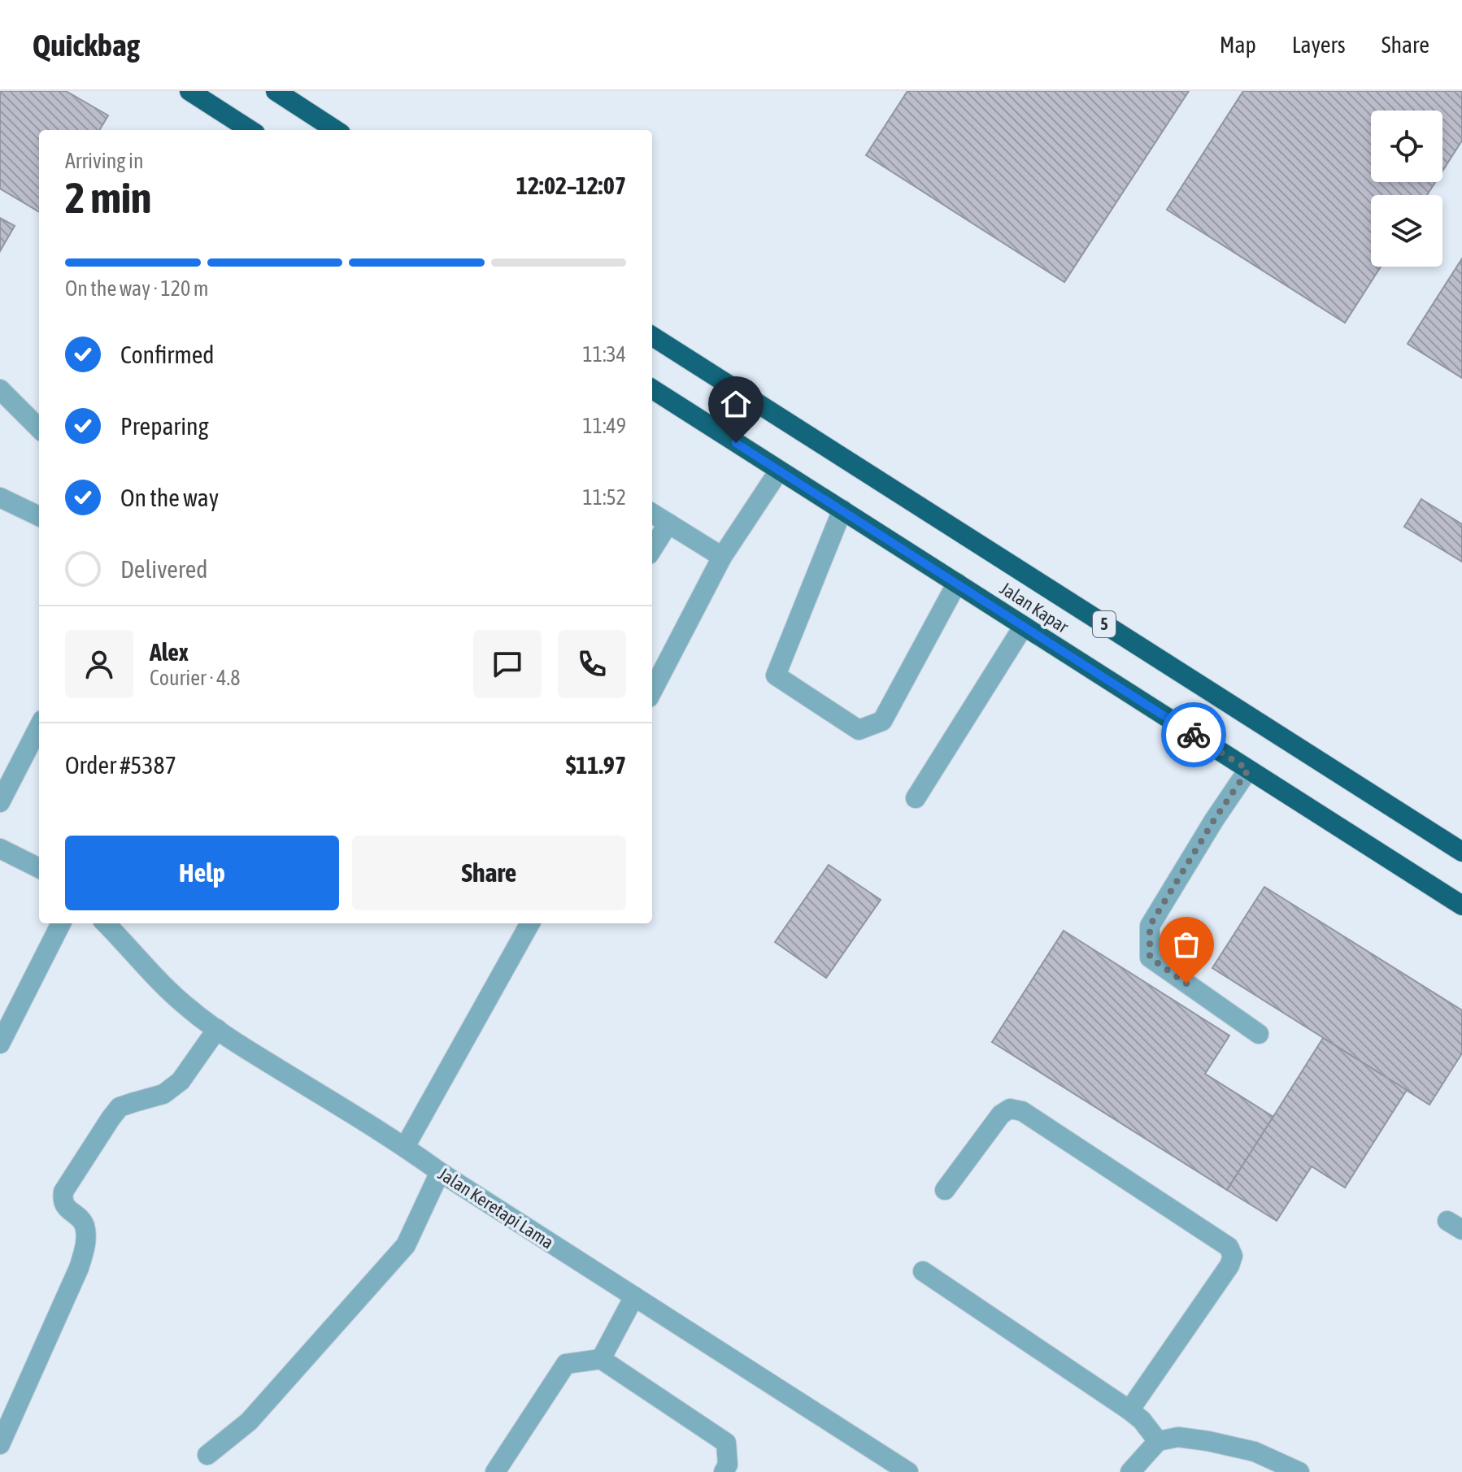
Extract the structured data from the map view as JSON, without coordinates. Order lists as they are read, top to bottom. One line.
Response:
{"streets":{"highway":["Jalan Kapar","5"],"street":["Jalan Keretapi Lama"]},"page":{"header":"Quickbag","nav":["Map","Layers","Share"],"heading":["2 min","Arriving in","12:02–12:07"],"panel":["Alex","Courier · 4.8","Order #5387","$11.97"],"bar":"On the way · 120 m","list":[["Confirmed","11:34"],["Preparing","11:49"],["On the way","11:52"],"Delivered"],"buttons":["Help","Share"]}}
